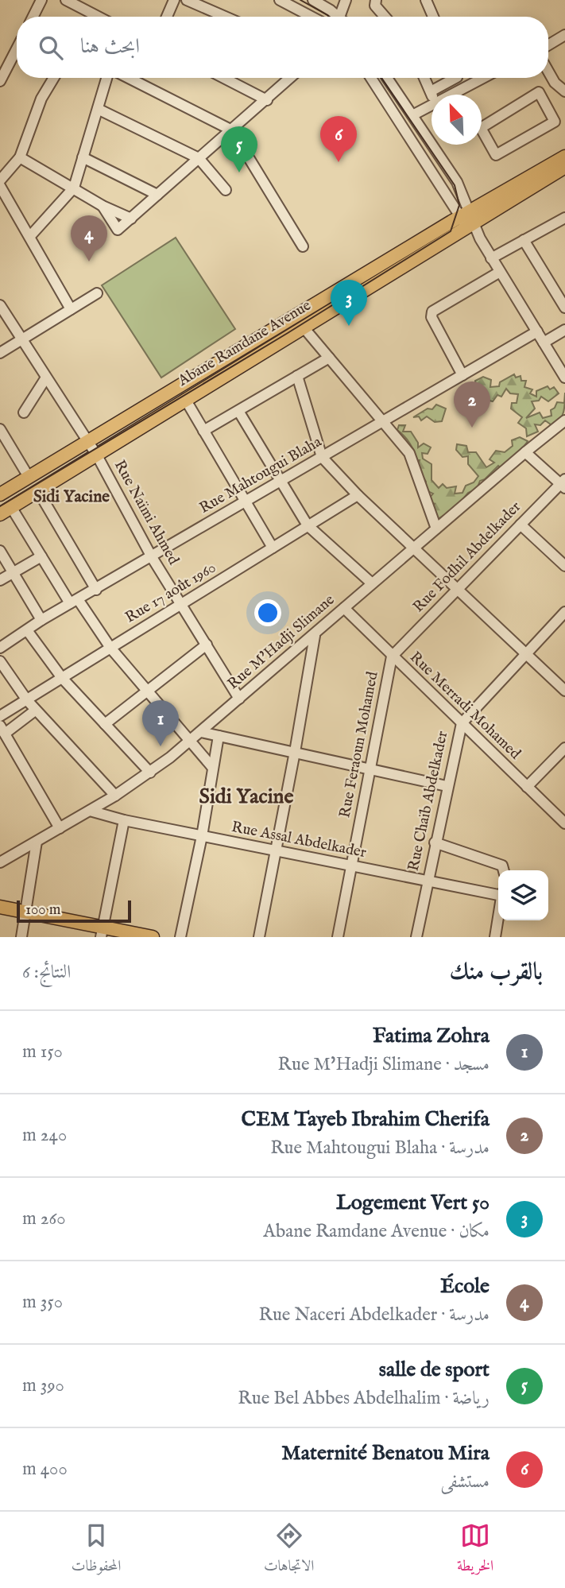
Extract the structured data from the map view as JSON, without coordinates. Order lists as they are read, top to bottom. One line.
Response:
{"streets":{"main road":["Abane Ramdane Avenue"],"street":["Rue Mahtougui Blaha","Rue Naïmi Ahmed","Rue Fodhil Abdelkader","Rue 17 août 1960","Rue M'Hadji Slimane","Rue Merradi Mohamed","Rue Feraoun Mohamed","Rue Chaïb Abdelkader","Rue Assal Abdelkader"]},"crossings":[["Abane Ramdane Avenue","Rue Naïmi Ahmed"],["Rue Mahtougui Blaha","Rue Naïmi Ahmed"],["Rue Naïmi Ahmed","Rue 17 août 1960"],["Rue Naïmi Ahmed","Rue M'Hadji Slimane"],["Rue Fodhil Abdelkader","Rue Merradi Mohamed"],["Rue Fodhil Abdelkader","Rue Feraoun Mohamed"],["Rue M'Hadji Slimane","Rue Merradi Mohamed"],["Rue M'Hadji Slimane","Rue Assal Abdelkader"],["Rue Merradi Mohamed","Rue Feraoun Mohamed"],["Rue Merradi Mohamed","Rue Chaïb Abdelkader"],["Rue Feraoun Mohamed","Rue Assal Abdelkader"],["Rue Chaïb Abdelkader","Rue Assal Abdelkader"]],"districts":["Sidi Yacine","Sidi Yacine"],"scale_bar":"100 m","north":"top left","page":{"search":"ابحث هنا","pins":["6","5","4","3","2","1"],"scale":"100 m","heading":["بالقرب منك","النتائج: 6"],"list":[{"mark":"1","name":"Fatima Zohra","note":"مسجد · Rue M'Hadji Slimane","value":"150 m"},{"mark":"2","name":"CEM Tayeb Ibrahim Cherifa","note":"مدرسة · Rue Mahtougui Blaha","value":"240 m"},{"mark":"3","name":"50 Logement Vert","note":"مكان · Abane Ramdane Avenue","value":"260 m"},{"mark":"4","name":"École","note":"مدرسة · Rue Naceri Abdelkader","value":"350 m"},{"mark":"5","name":"salle de sport","note":"رياضة · Rue Bel Abbes Abdelhalim","value":"390 m"},{"mark":"6","name":"Maternité Benatou Mira","note":"مستشفى","value":"400 m"}],"nav":["الخريطة","الاتجاهات","المحفوظات"]}}
